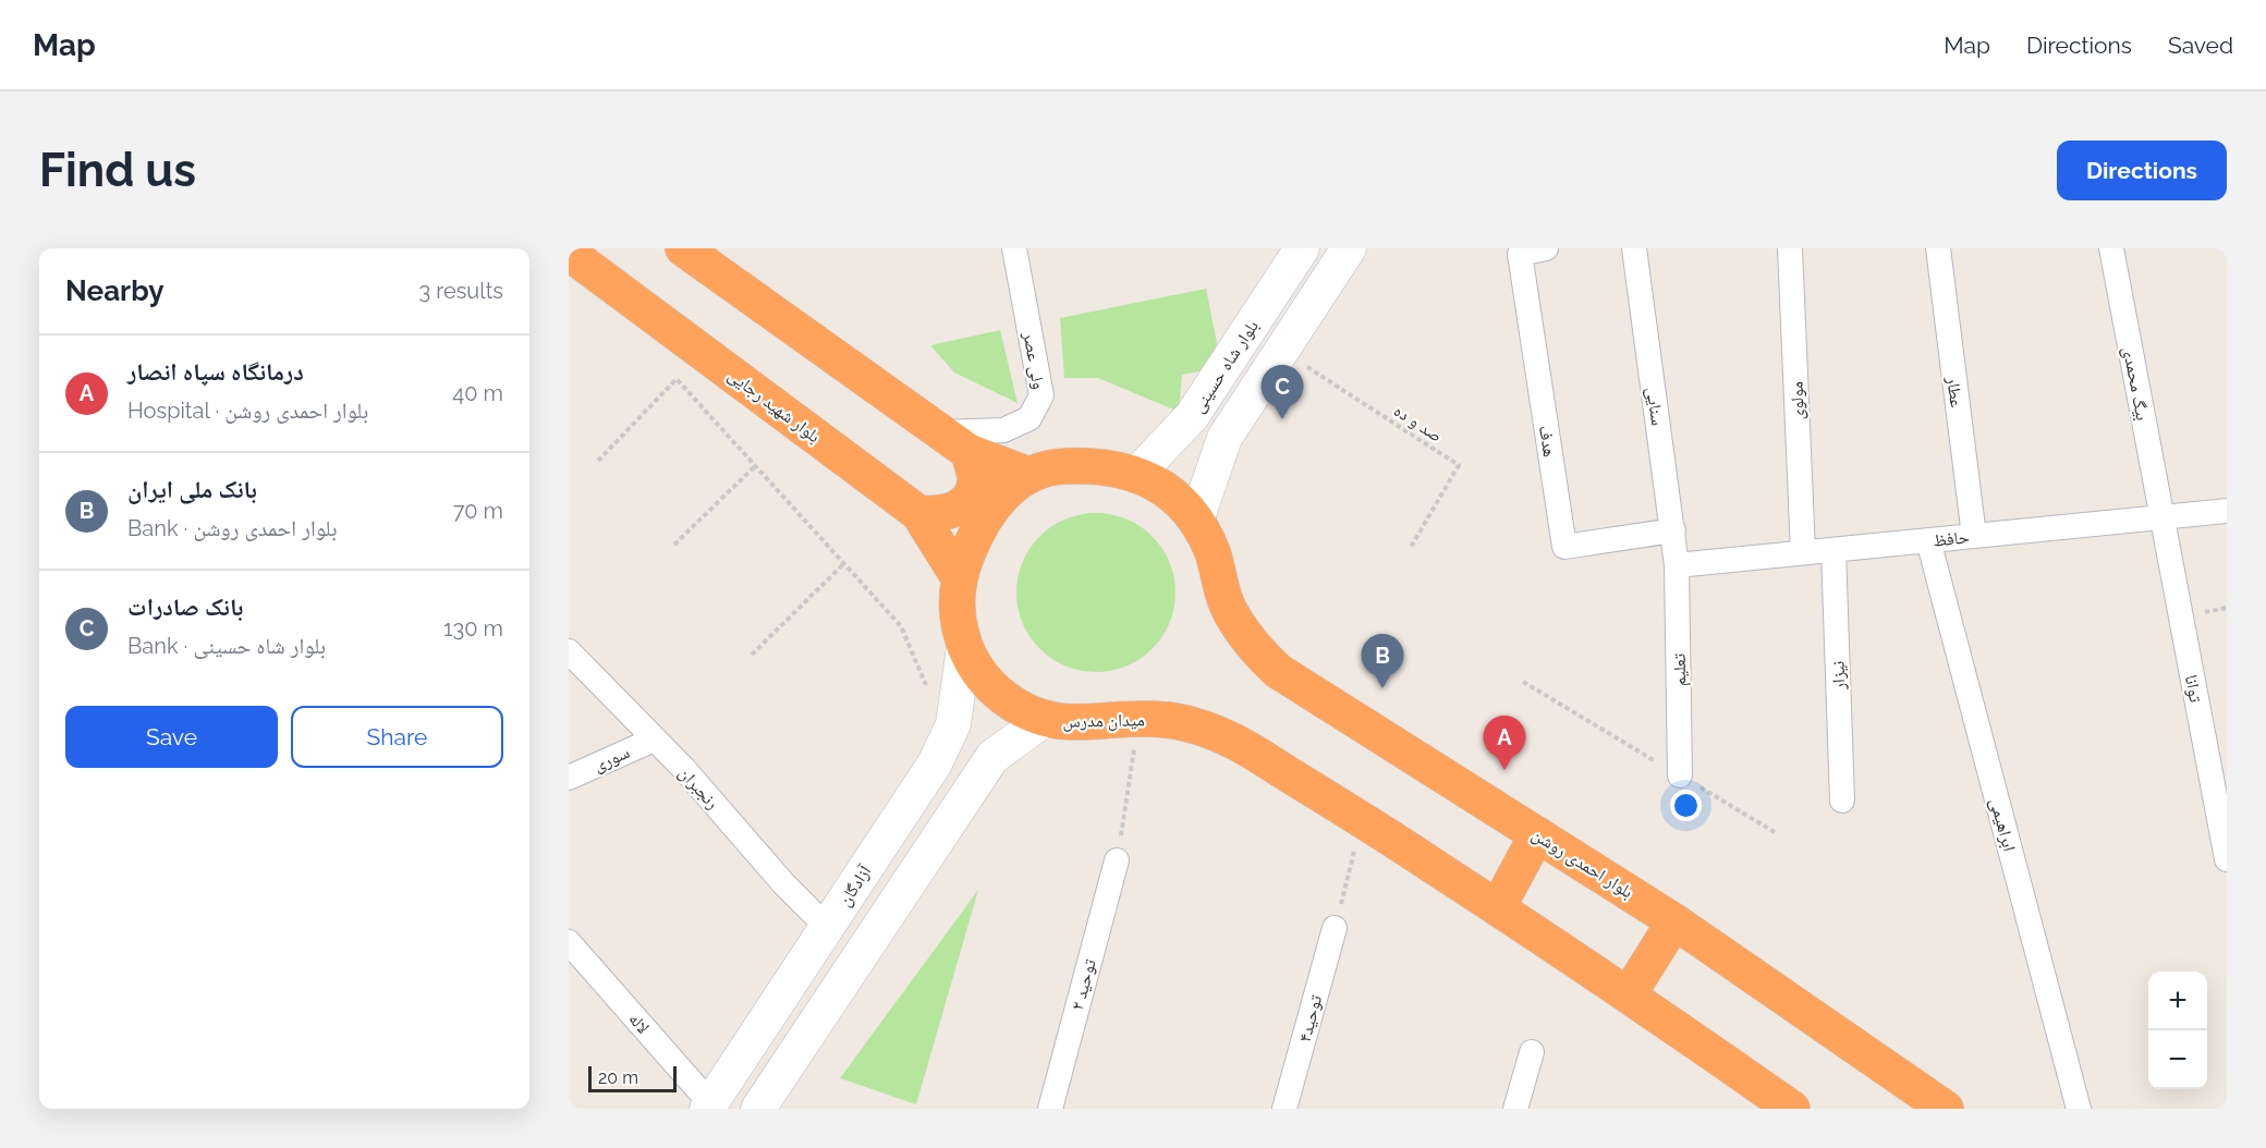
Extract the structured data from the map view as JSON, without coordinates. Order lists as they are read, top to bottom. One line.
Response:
{"streets":{"highway":["بلوار شهید رجایی","میدان مدرس","بلوار احمدی روشن"],"street":["ولی عصر","بلوار شاه حسینی","بیگ محمدی","عطار","مولوی","سنایی","هدف","حافظ","تعلیم","نیزار","توانا","سوری","رنجبران","ابراهیمی","آزادگان","توحید ۲","توحید۴","لاله"],"path":["صد و ده"]},"crossings":[["بلوار شاه حسینی","میدان مدرس"],["بیگ محمدی","حافظ"],["بیگ محمدی","توانا"],["عطار","حافظ"],["مولوی","حافظ"],["بلوار شهید رجایی","میدان مدرس"],["سنایی","هدف"],["سنایی","حافظ"],["سنایی","تعلیم"],["حافظ","تعلیم"],["حافظ","نیزار"],["حافظ","توانا"],["حافظ","ابراهیمی"],["میدان مدرس","بلوار احمدی روشن"],["میدان مدرس","آزادگان"],["سوری","رنجبران"],["رنجبران","آزادگان"],["آزادگان","لاله"]],"scale_bar":"20 m","page":{"header":"Map","nav":["Map","Directions","Saved"],"buttons":["Directions",["Save","Share"]],"title":"Find us","heading":["Nearby","3 results"],"list":[{"mark":"A","name":"درمانگاه سپاه انصار","note":"Hospital · بلوار احمدی روشن","value":"40 m"},{"mark":"B","name":"بانک ملی ایران","note":"Bank · بلوار احمدی روشن","value":"70 m"},{"mark":"C","name":"بانک صادرات","note":"Bank · بلوار شاه حسینی","value":"130 m"}],"pins":["C","B","A"],"map_buttons":["+","−"],"scale":"20 m"}}
